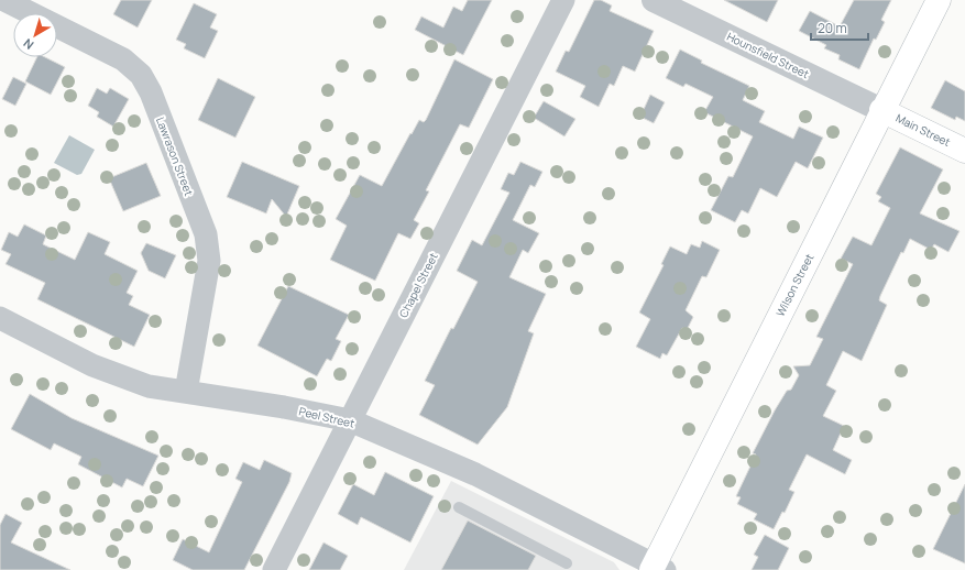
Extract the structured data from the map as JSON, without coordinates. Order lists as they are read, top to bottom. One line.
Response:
{"streets":{"main road":["Main Street","Wilson Street"],"street":["Hounsfield Street","Lawrason Street","Chapel Street","Peel Street"]},"crossings":[["Hounsfield Street","Main Street"],["Hounsfield Street","Wilson Street"],["Main Street","Wilson Street"],["Lawrason Street","Peel Street"],["Chapel Street","Peel Street"],["Wilson Street","Peel Street"]],"scale_bar":"20 m","north":"bottom left"}
